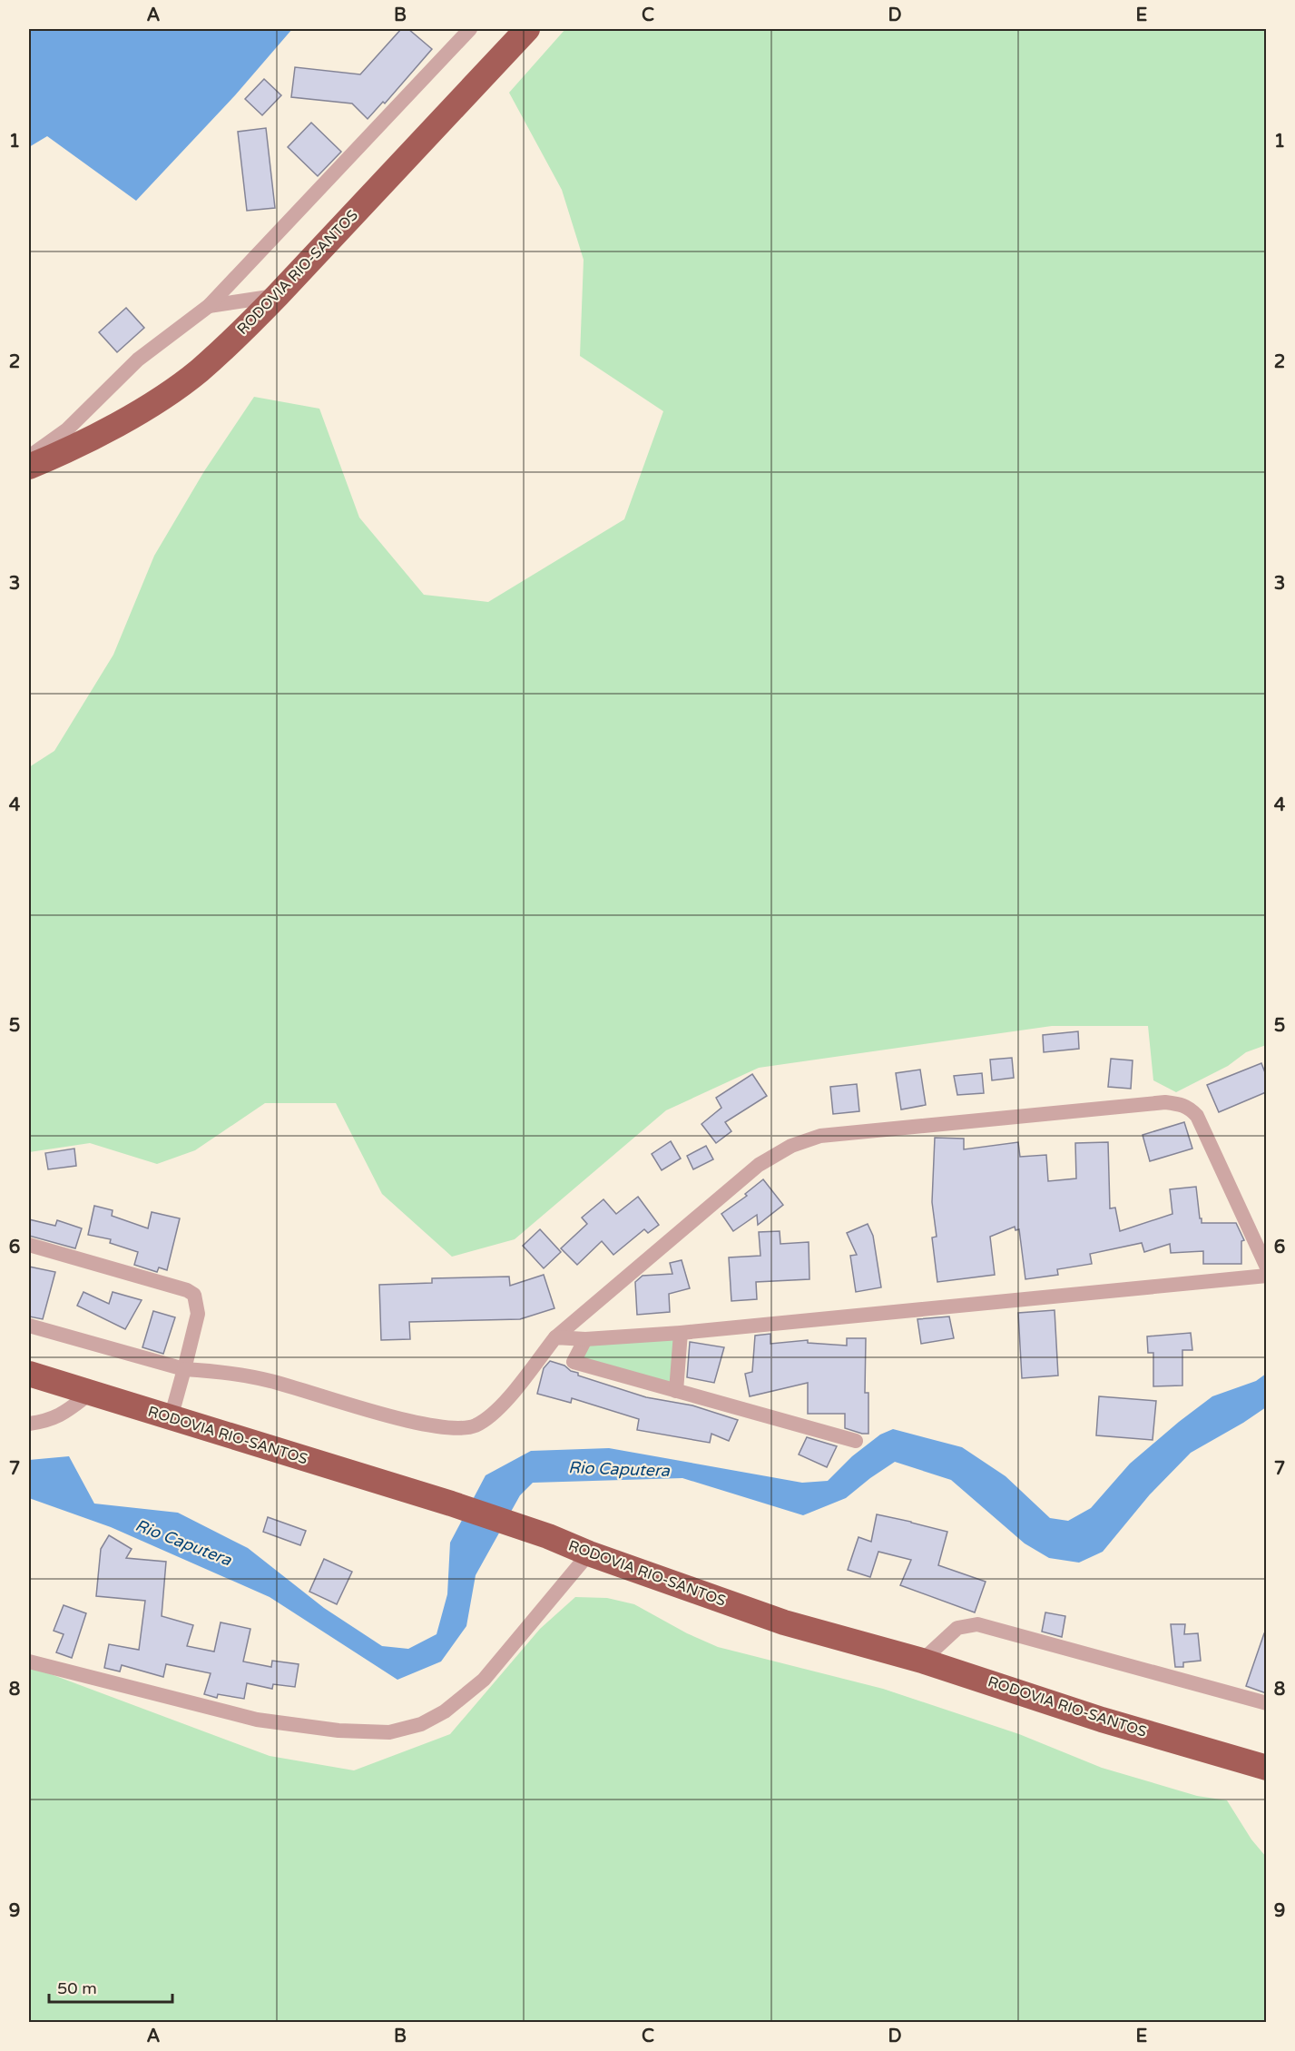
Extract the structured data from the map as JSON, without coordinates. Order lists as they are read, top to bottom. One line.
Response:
{"streets":{"highway":["RODOVIA RIO-SANTOS"]},"water":["Rio Caputera"],"scale_bar":"50 m","grid":{"columns":["A","B","C","D","E"],"rows":["1","2","3","4","5","6","7","8","9"]}}
